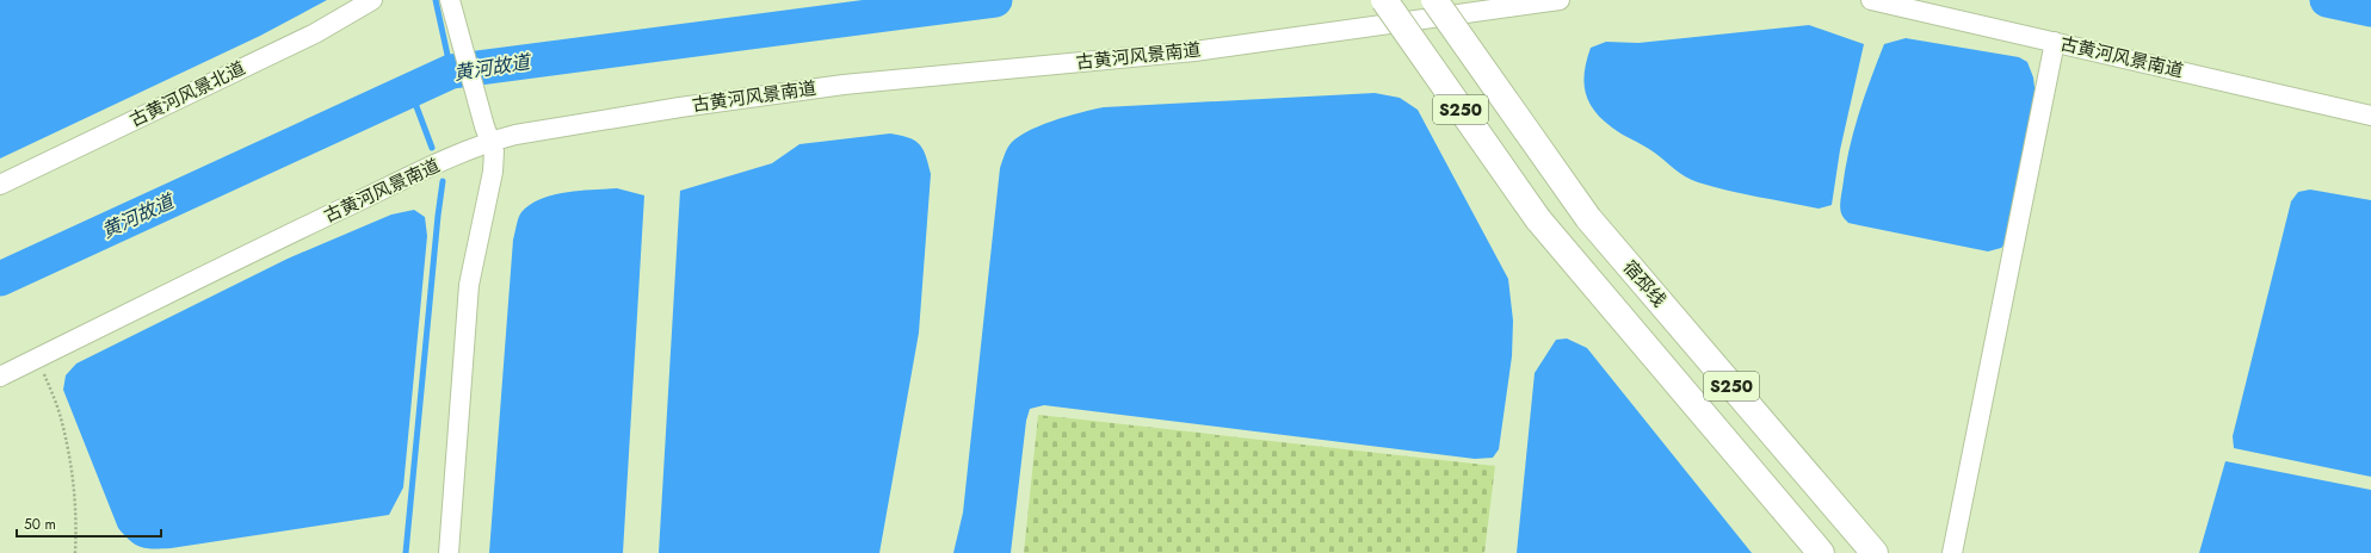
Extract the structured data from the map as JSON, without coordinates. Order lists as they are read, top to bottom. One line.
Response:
{"streets":{"main road":["S250","宿邳线"],"street":["古黄河风景南道","古黄河风景北道"]},"water":["黄河故道"],"scale_bar":"50 m"}
